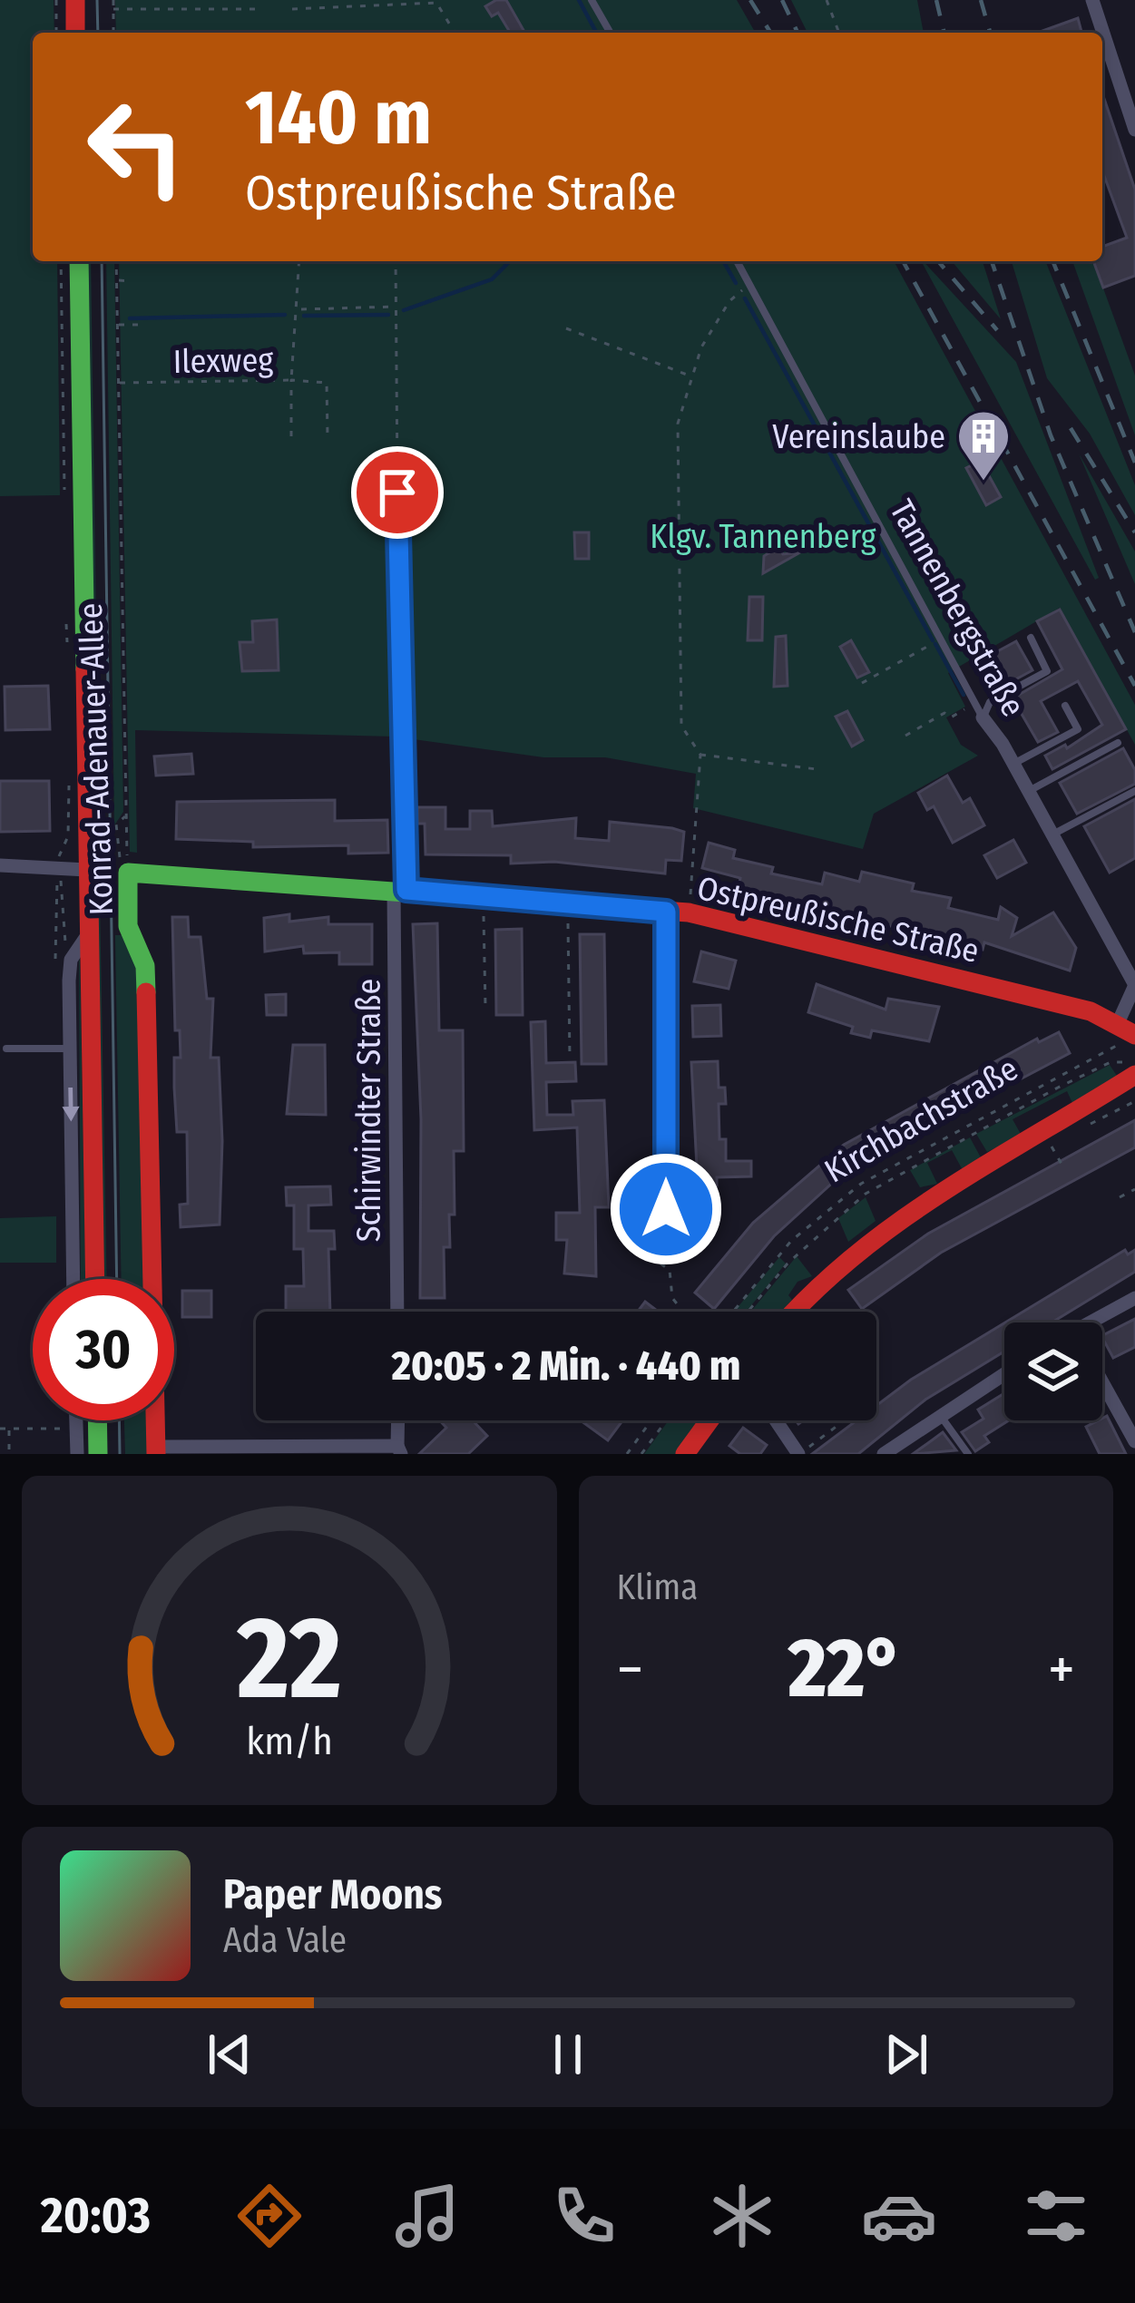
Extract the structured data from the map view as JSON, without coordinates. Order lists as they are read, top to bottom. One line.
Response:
{"streets":{"main road":["Konrad-Adenauer-Allee","Ostpreußische Straße"],"street":["Tannenbergstraße","Schirwindter Straße"],"path":["Ilexweg","Kirchbachstraße"]},"crossings":[["Ilexweg","Konrad-Adenauer-Allee"],["Tannenbergstraße","Ostpreußische Straße"],["Tannenbergstraße","Kirchbachstraße"],["Konrad-Adenauer-Allee","Ostpreußische Straße"],["Ostpreußische Straße","Schirwindter Straße"],["Ostpreußische Straße","Kirchbachstraße"]],"parks":["Klgv. Tannenberg"],"places":{"building":["Vereinslaube"]},"page":{"turn":["140 m","Ostpreußische Straße"],"limit":"30","trip":"20:05 · 2 Min. · 440 m","tile":"Klima","heat":["−","22°","+"],"song":["Paper Moons","Ada Vale"],"tabs":"20:03","gauge":["22","km/h"]}}
